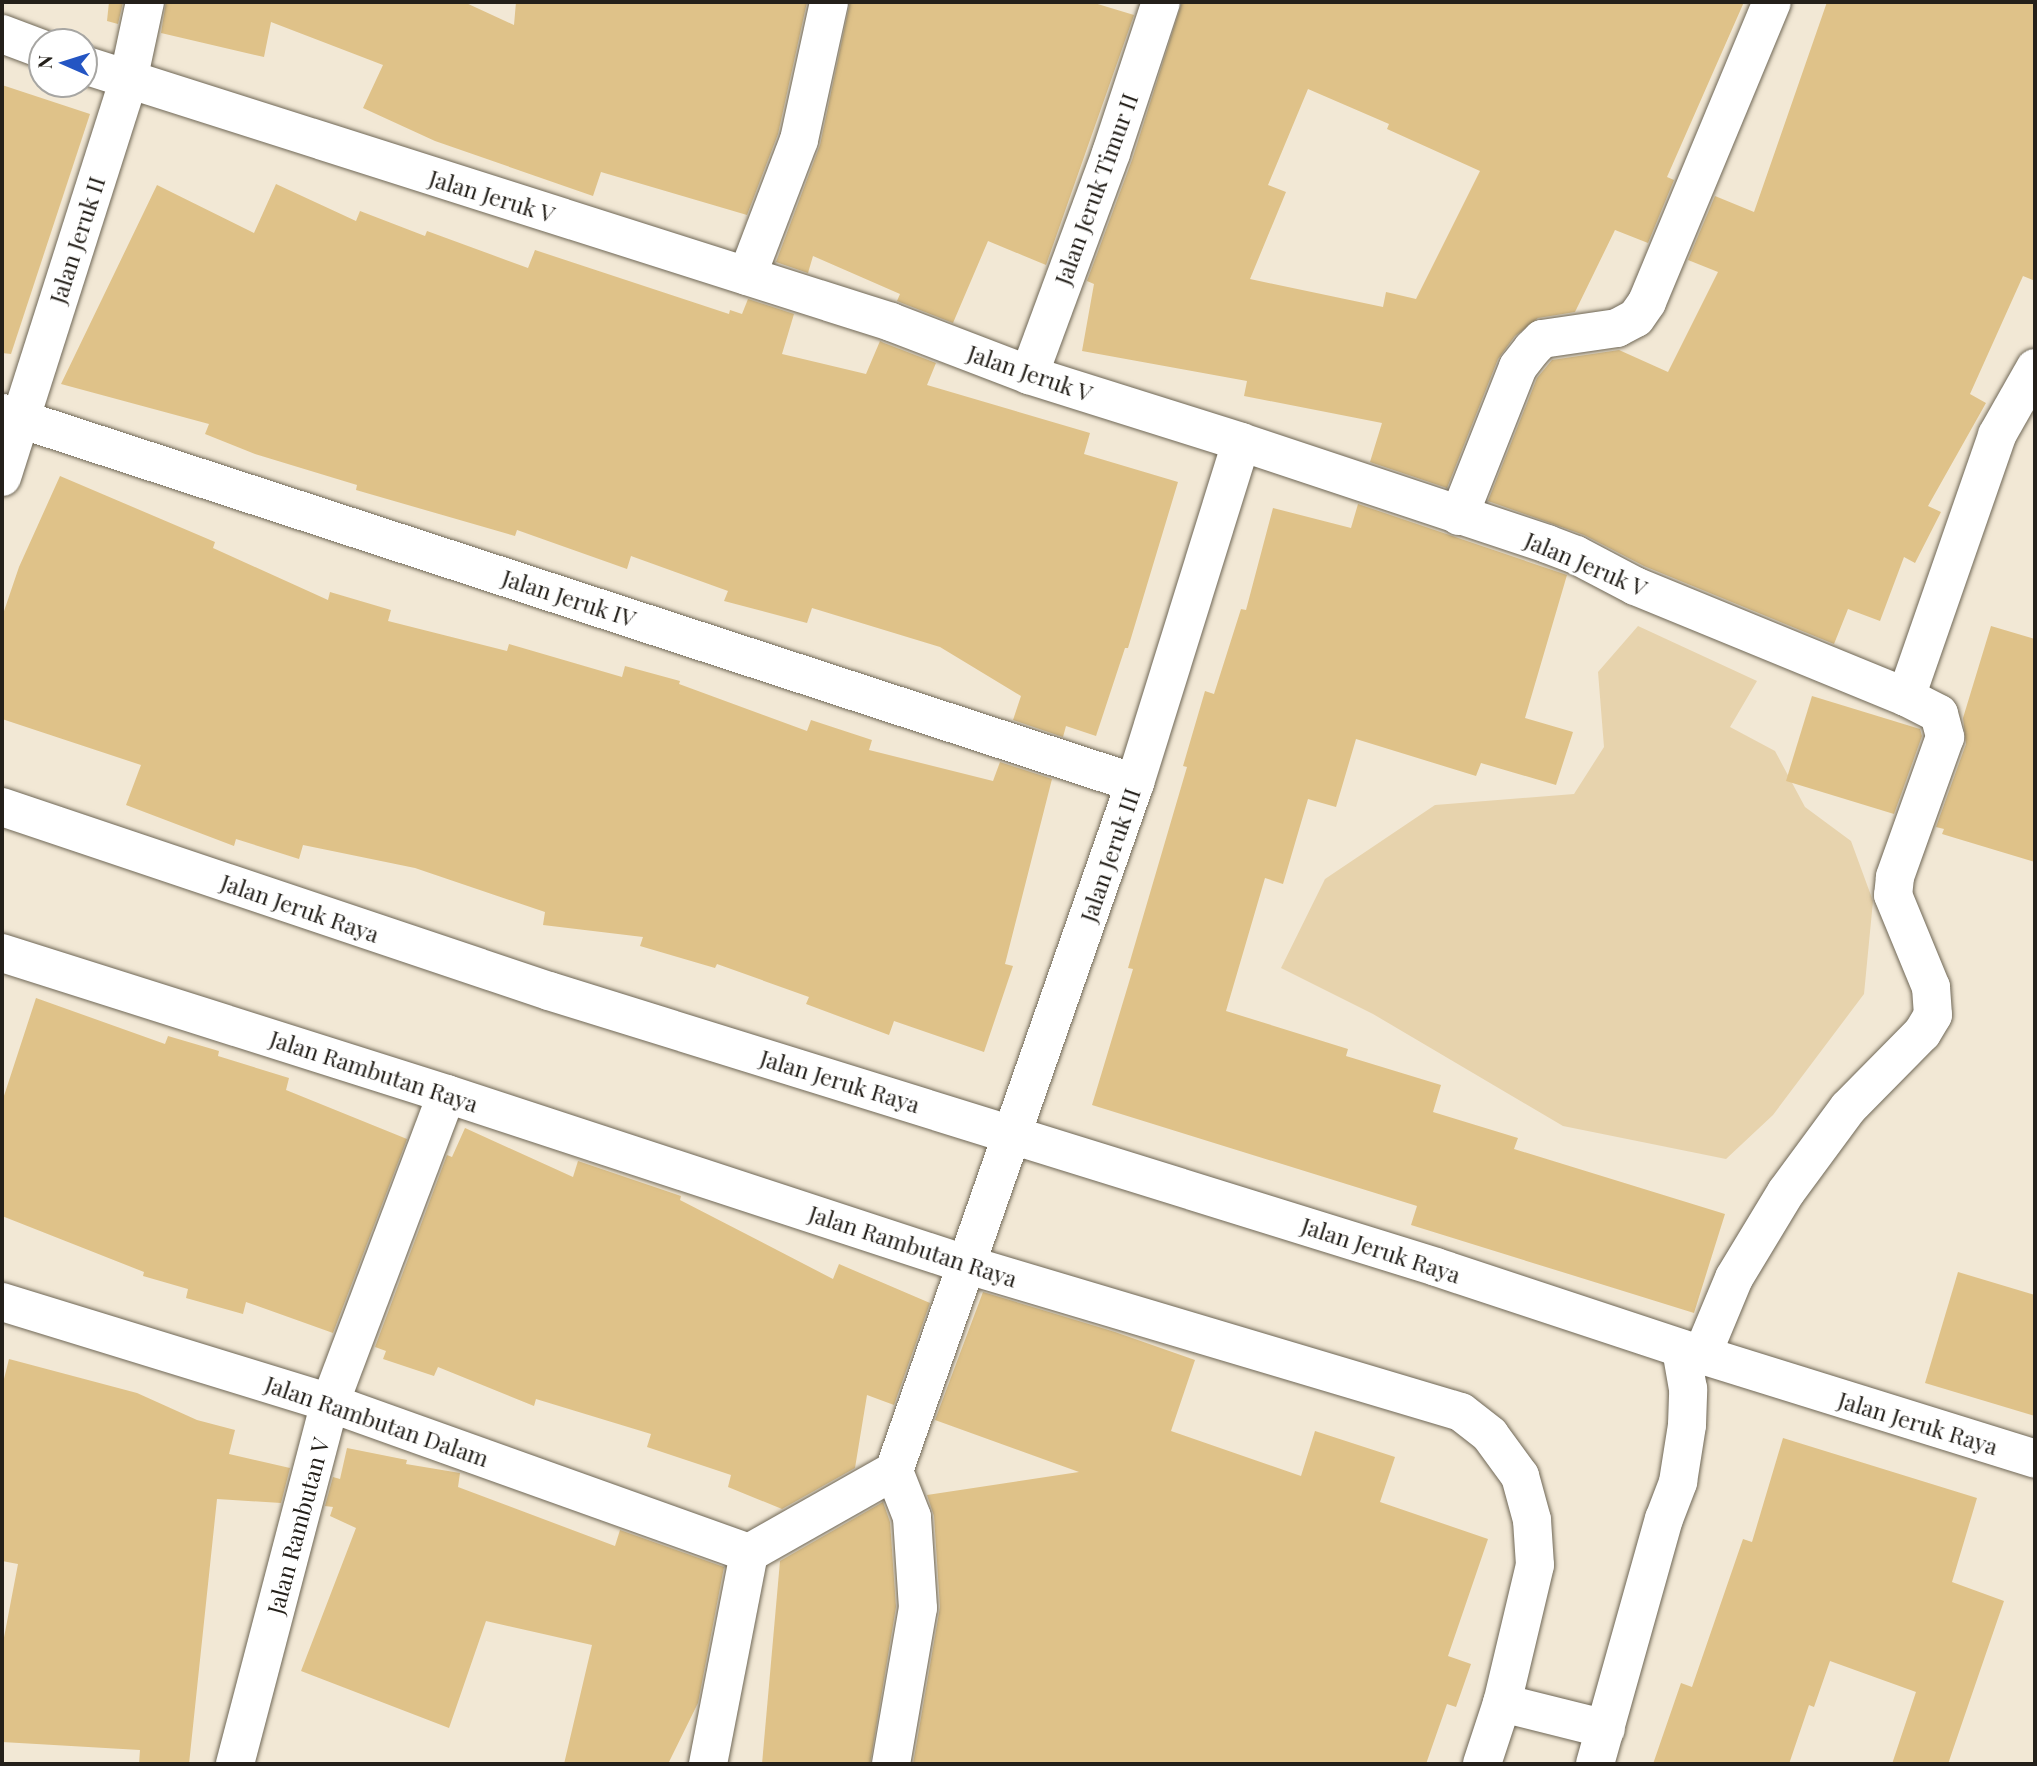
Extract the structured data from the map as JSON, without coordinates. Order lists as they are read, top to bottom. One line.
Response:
{"streets":{"street":["Jalan Jeruk Timur II","Jalan Jeruk V","Jalan Jeruk II","Jalan Jeruk IV","Jalan Jeruk III","Jalan Jeruk Raya","Jalan Rambutan Raya","Jalan Rambutan Dalam","Jalan Rambutan V"]},"crossings":[["Jalan Jeruk Timur II","Jalan Jeruk V"],["Jalan Jeruk V","Jalan Jeruk II"],["Jalan Jeruk V","Jalan Jeruk III"],["Jalan Jeruk V","Jalan Jeruk Raya"],["Jalan Jeruk II","Jalan Jeruk IV"],["Jalan Jeruk IV","Jalan Jeruk III"],["Jalan Jeruk III","Jalan Jeruk Raya"],["Jalan Jeruk III","Jalan Rambutan Raya"],["Jalan Rambutan Raya","Jalan Rambutan V"],["Jalan Rambutan Dalam","Jalan Rambutan V"]],"north":"left"}
